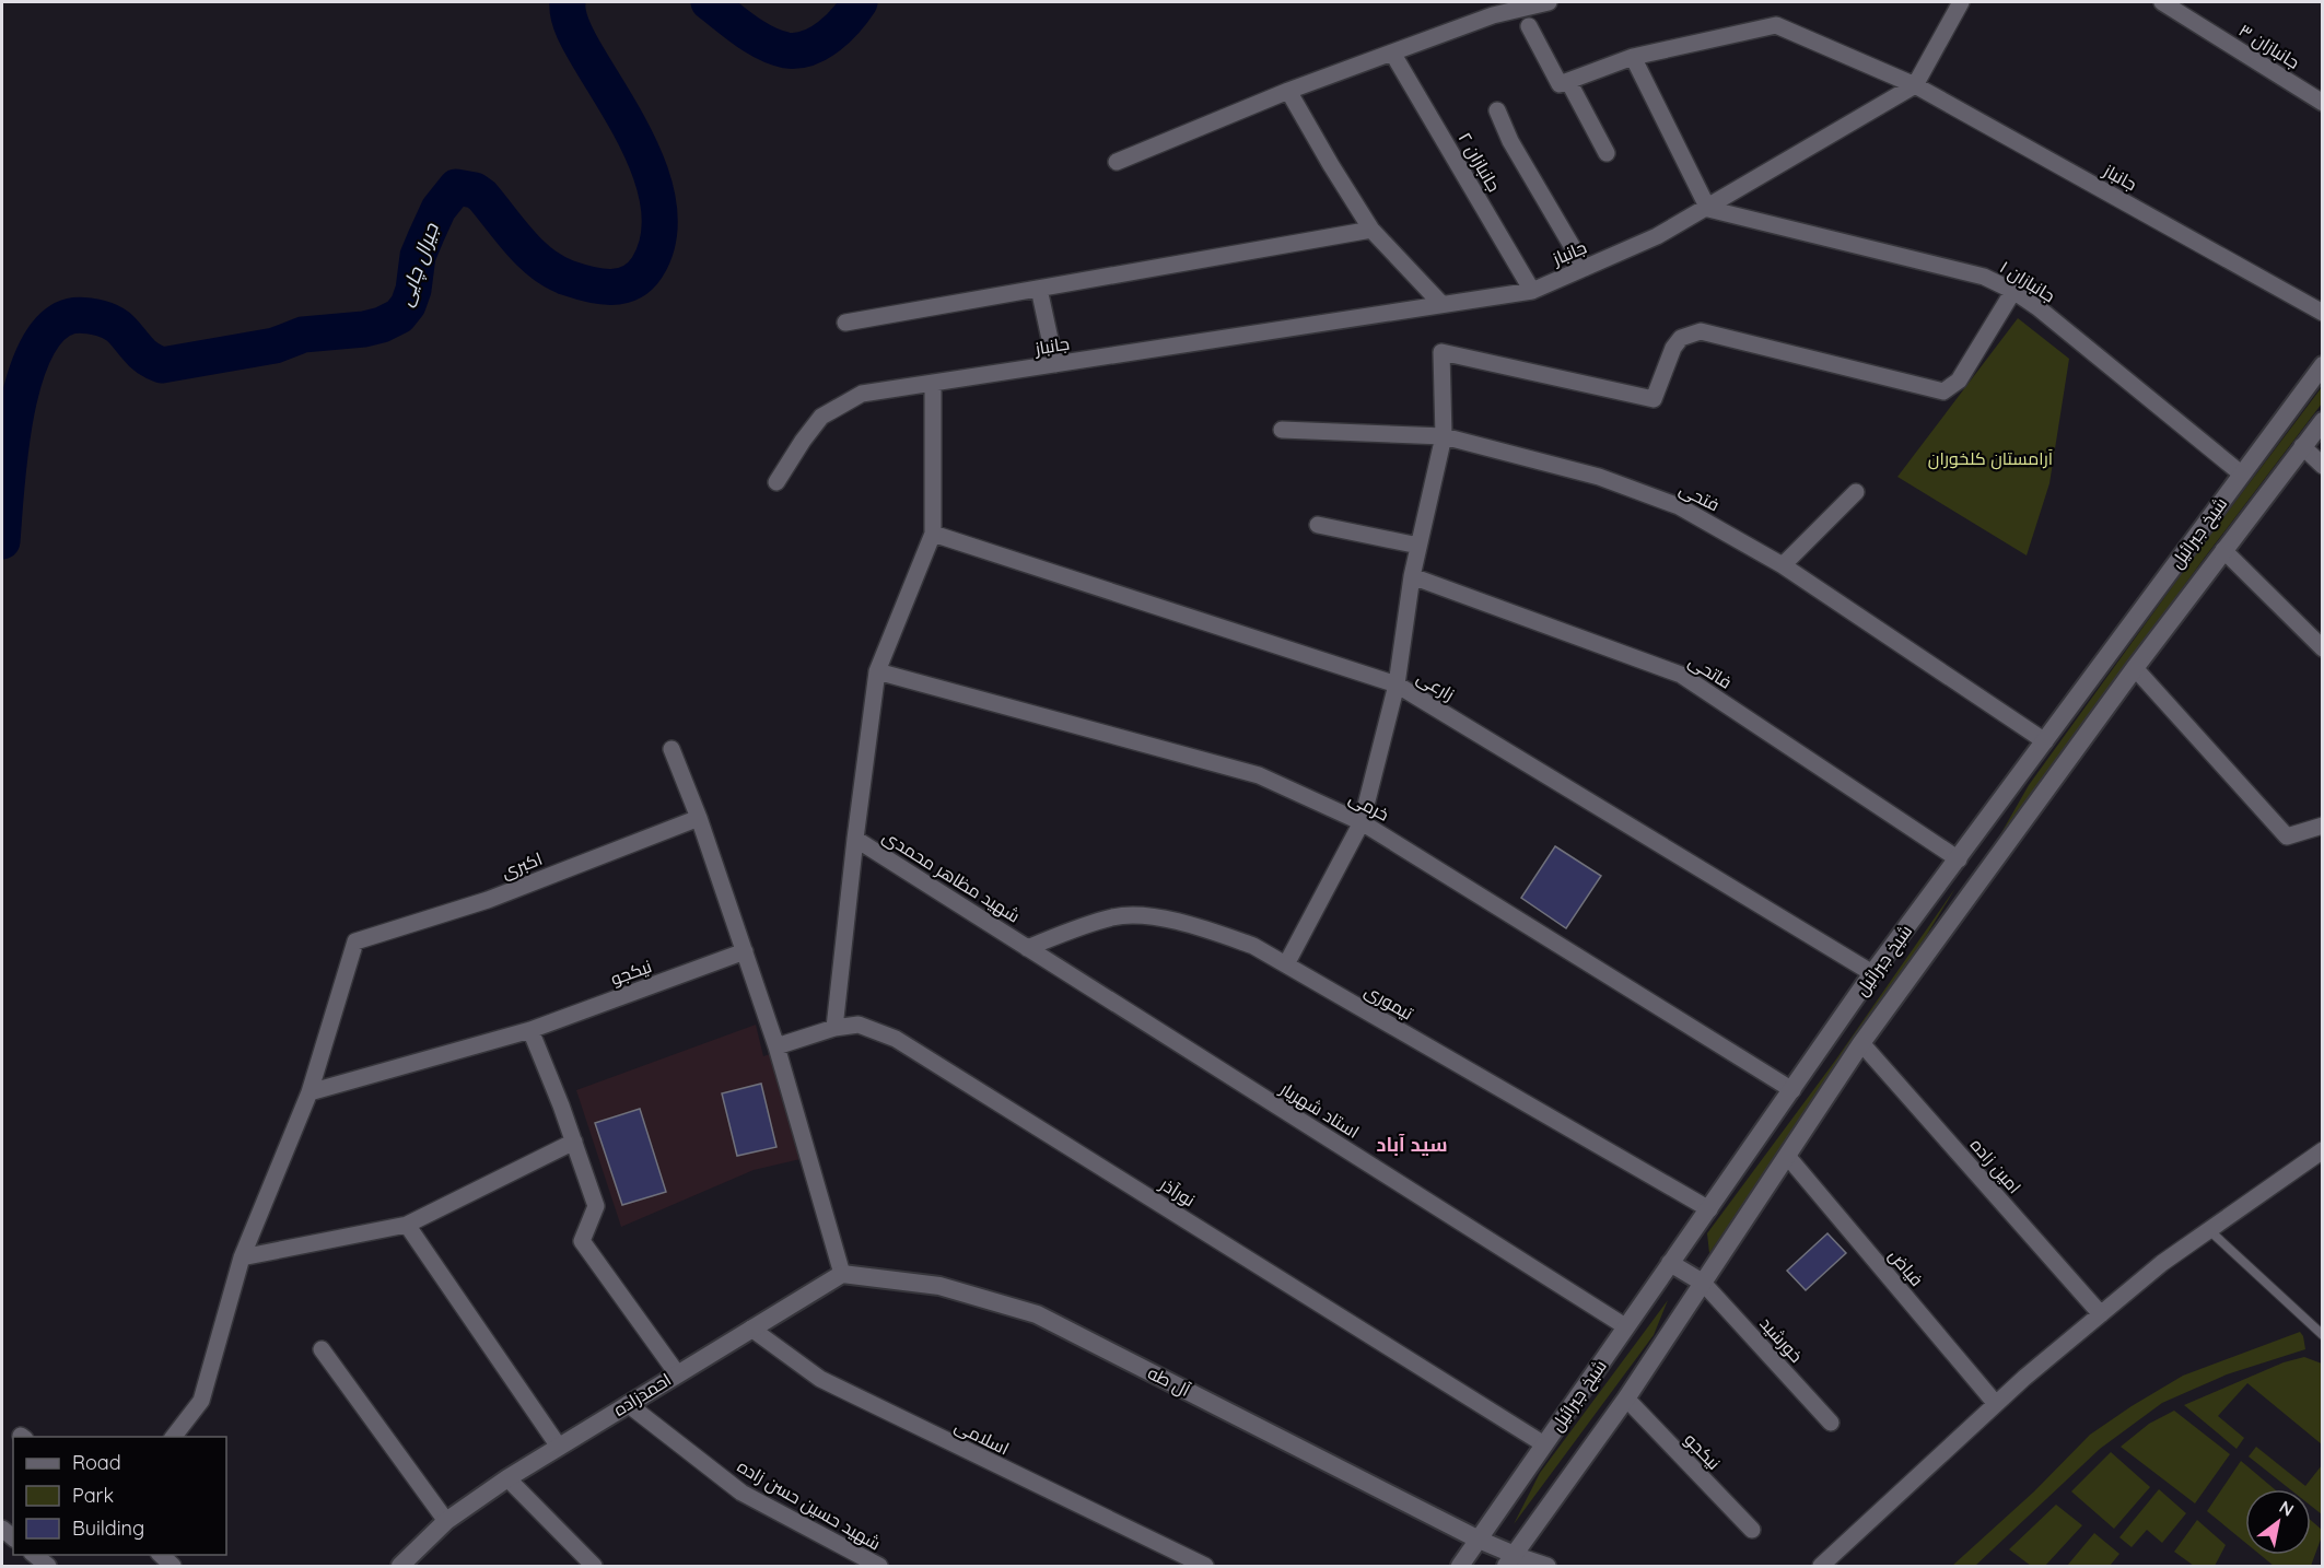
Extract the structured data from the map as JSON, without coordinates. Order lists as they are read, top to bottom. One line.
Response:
{"streets":{"street":["جانبازان ۳","جانبازان ۲","جانباز","جانبازان ۱","فتحی","شیخ جبرائیل","فاتحی","زارعی","خرمی","اکبری","شهید مظاهر محمدی","نیکجو","تیموری","استاد شهریار","امین زاده","نورآذر","فیاض","خورشید","آل طه","احمدزاده","اسلامی","شهید حسین حسن زاده"]},"crossings":[["جانبازان ۲","جانباز"],["جانباز","جانبازان ۱"],["جانبازان ۱","شیخ جبرائیل"],["فتحی","شیخ جبرائیل"],["شیخ جبرائیل","فاتحی"],["شیخ جبرائیل","زارعی"],["شیخ جبرائیل","خرمی"],["شیخ جبرائیل","نیکجو"],["شیخ جبرائیل","تیموری"],["شیخ جبرائیل","استاد شهریار"],["شیخ جبرائیل","امین زاده"],["شیخ جبرائیل","نورآذر"],["شیخ جبرائیل","فیاض"],["شیخ جبرائیل","خورشید"],["شیخ جبرائیل","آل طه"],["اکبری","نیکجو"],["شهید مظاهر محمدی","تیموری"],["شهید مظاهر محمدی","استاد شهریار"],["تیموری","استاد شهریار"],["آل طه","احمدزاده"],["احمدزاده","اسلامی"],["احمدزاده","شهید حسین حسن زاده"]],"districts":["سید آباد"],"water":["جیرال چایی"],"parks":["آرامستان کلخوران"],"legend":["Road","Park","Building"],"north":"top right"}
